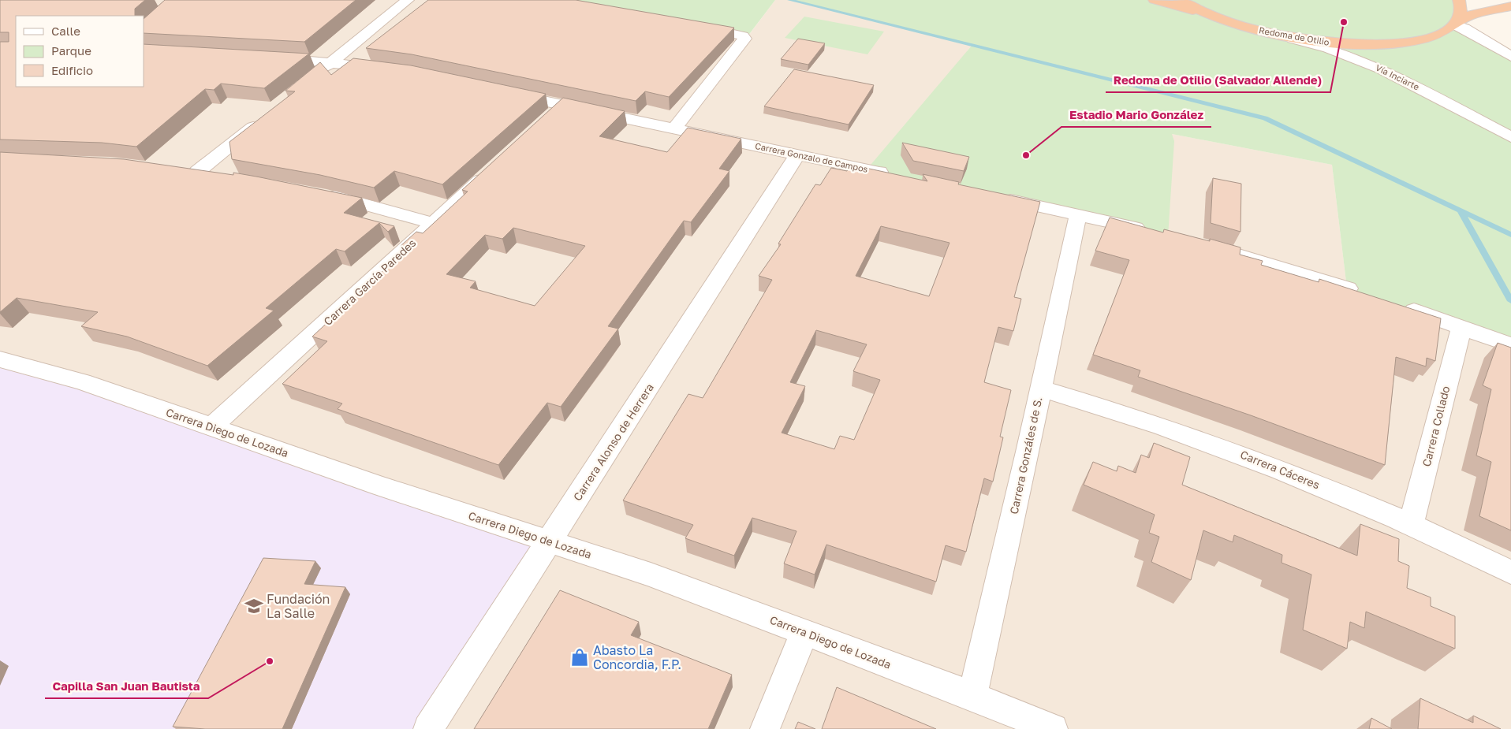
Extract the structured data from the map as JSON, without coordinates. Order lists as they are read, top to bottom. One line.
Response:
{"streets":{"highway":["Redoma de Otilio"],"street":["Vía Inciarte","Carrera Gonzalo de Campos","Carrera García Paredes","Carrera Collado","Carrera Diego de Lozada","Carrera Alonso de Herrera","Carrera Gonzáles de S.","Carrera Cáceres"]},"crossings":[["Redoma de Otilio","Vía Inciarte"],["Carrera Gonzalo de Campos","Carrera Alonso de Herrera"],["Carrera García Paredes","Carrera Diego de Lozada"],["Carrera Collado","Carrera Cáceres"],["Carrera Diego de Lozada","Carrera Alonso de Herrera"],["Carrera Diego de Lozada","Carrera Gonzáles de S."],["Carrera Gonzáles de S.","Carrera Cáceres"]],"places":{"other":["Redoma de Otilio (Salvador Allende)","Estadio Mario González","Capilla San Juan Bautista"],"school or university":["Fundación La Salle"],"shop":["Abasto La Concordia, F.P."]},"legend":["Calle","Parque","Edificio"]}
